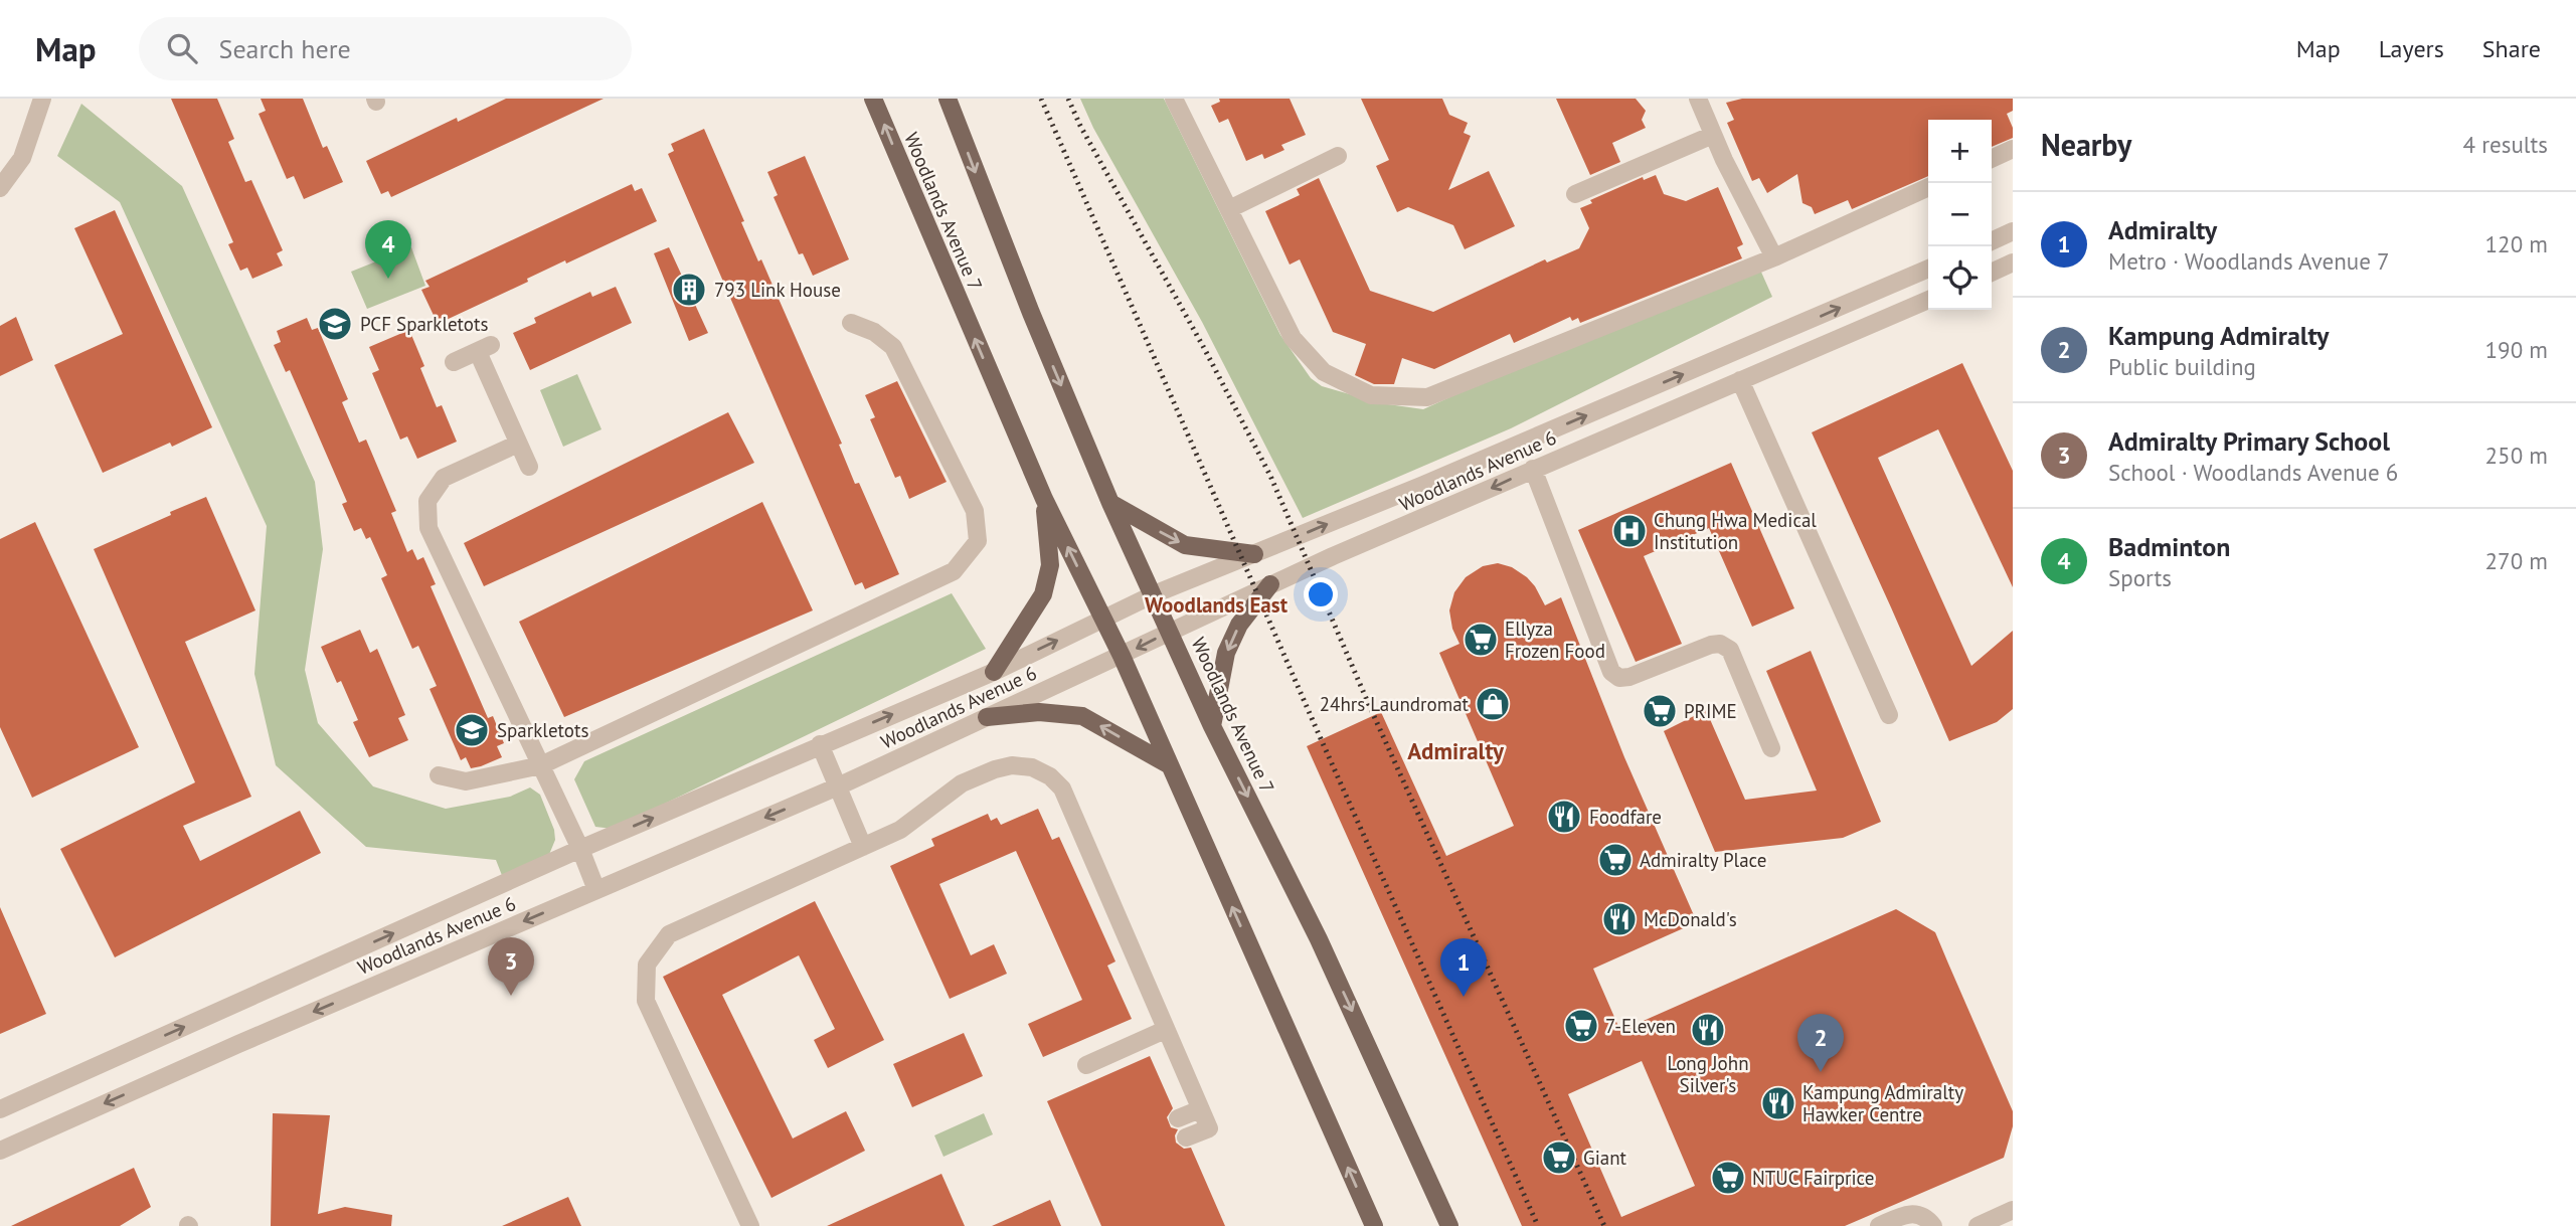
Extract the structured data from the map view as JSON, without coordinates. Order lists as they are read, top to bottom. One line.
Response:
{"streets":{"main road":["Woodlands Avenue 7"],"street":["Woodlands Avenue 6"]},"crossings":[["Woodlands Avenue 7","Woodlands Avenue 6"]],"districts":["Woodlands East","Admiralty"],"places":{"building":["793 Link House"],"school or university":["PCF Sparkletots","Sparkletots"],"hospital":["Chung Hwa Medical Institution"],"supermarket":["Ellyza Frozen Food","PRIME","Admiralty Place","7-Eleven","Giant","NTUC Fairprice"],"shop":["24hrs Laundromat"],"restaurant":["Foodfare","McDonald's","Long John Silver's","Kampung Admiralty Hawker Centre"]},"page":{"header":"Map","search":"Search here","nav":["Map","Layers","Share"],"heading":["Nearby","4 results"],"map_buttons":["+","−"],"list":[{"mark":"1","name":"Admiralty","note":"Metro · Woodlands Avenue 7","value":"120 m"},{"mark":"2","name":"Kampung Admiralty","note":"Public building","value":"190 m"},{"mark":"3","name":"Admiralty Primary School","note":"School · Woodlands Avenue 6","value":"250 m"},{"mark":"4","name":"Badminton","note":"Sports","value":"270 m"}],"pins":["4","3","1","2"]}}
